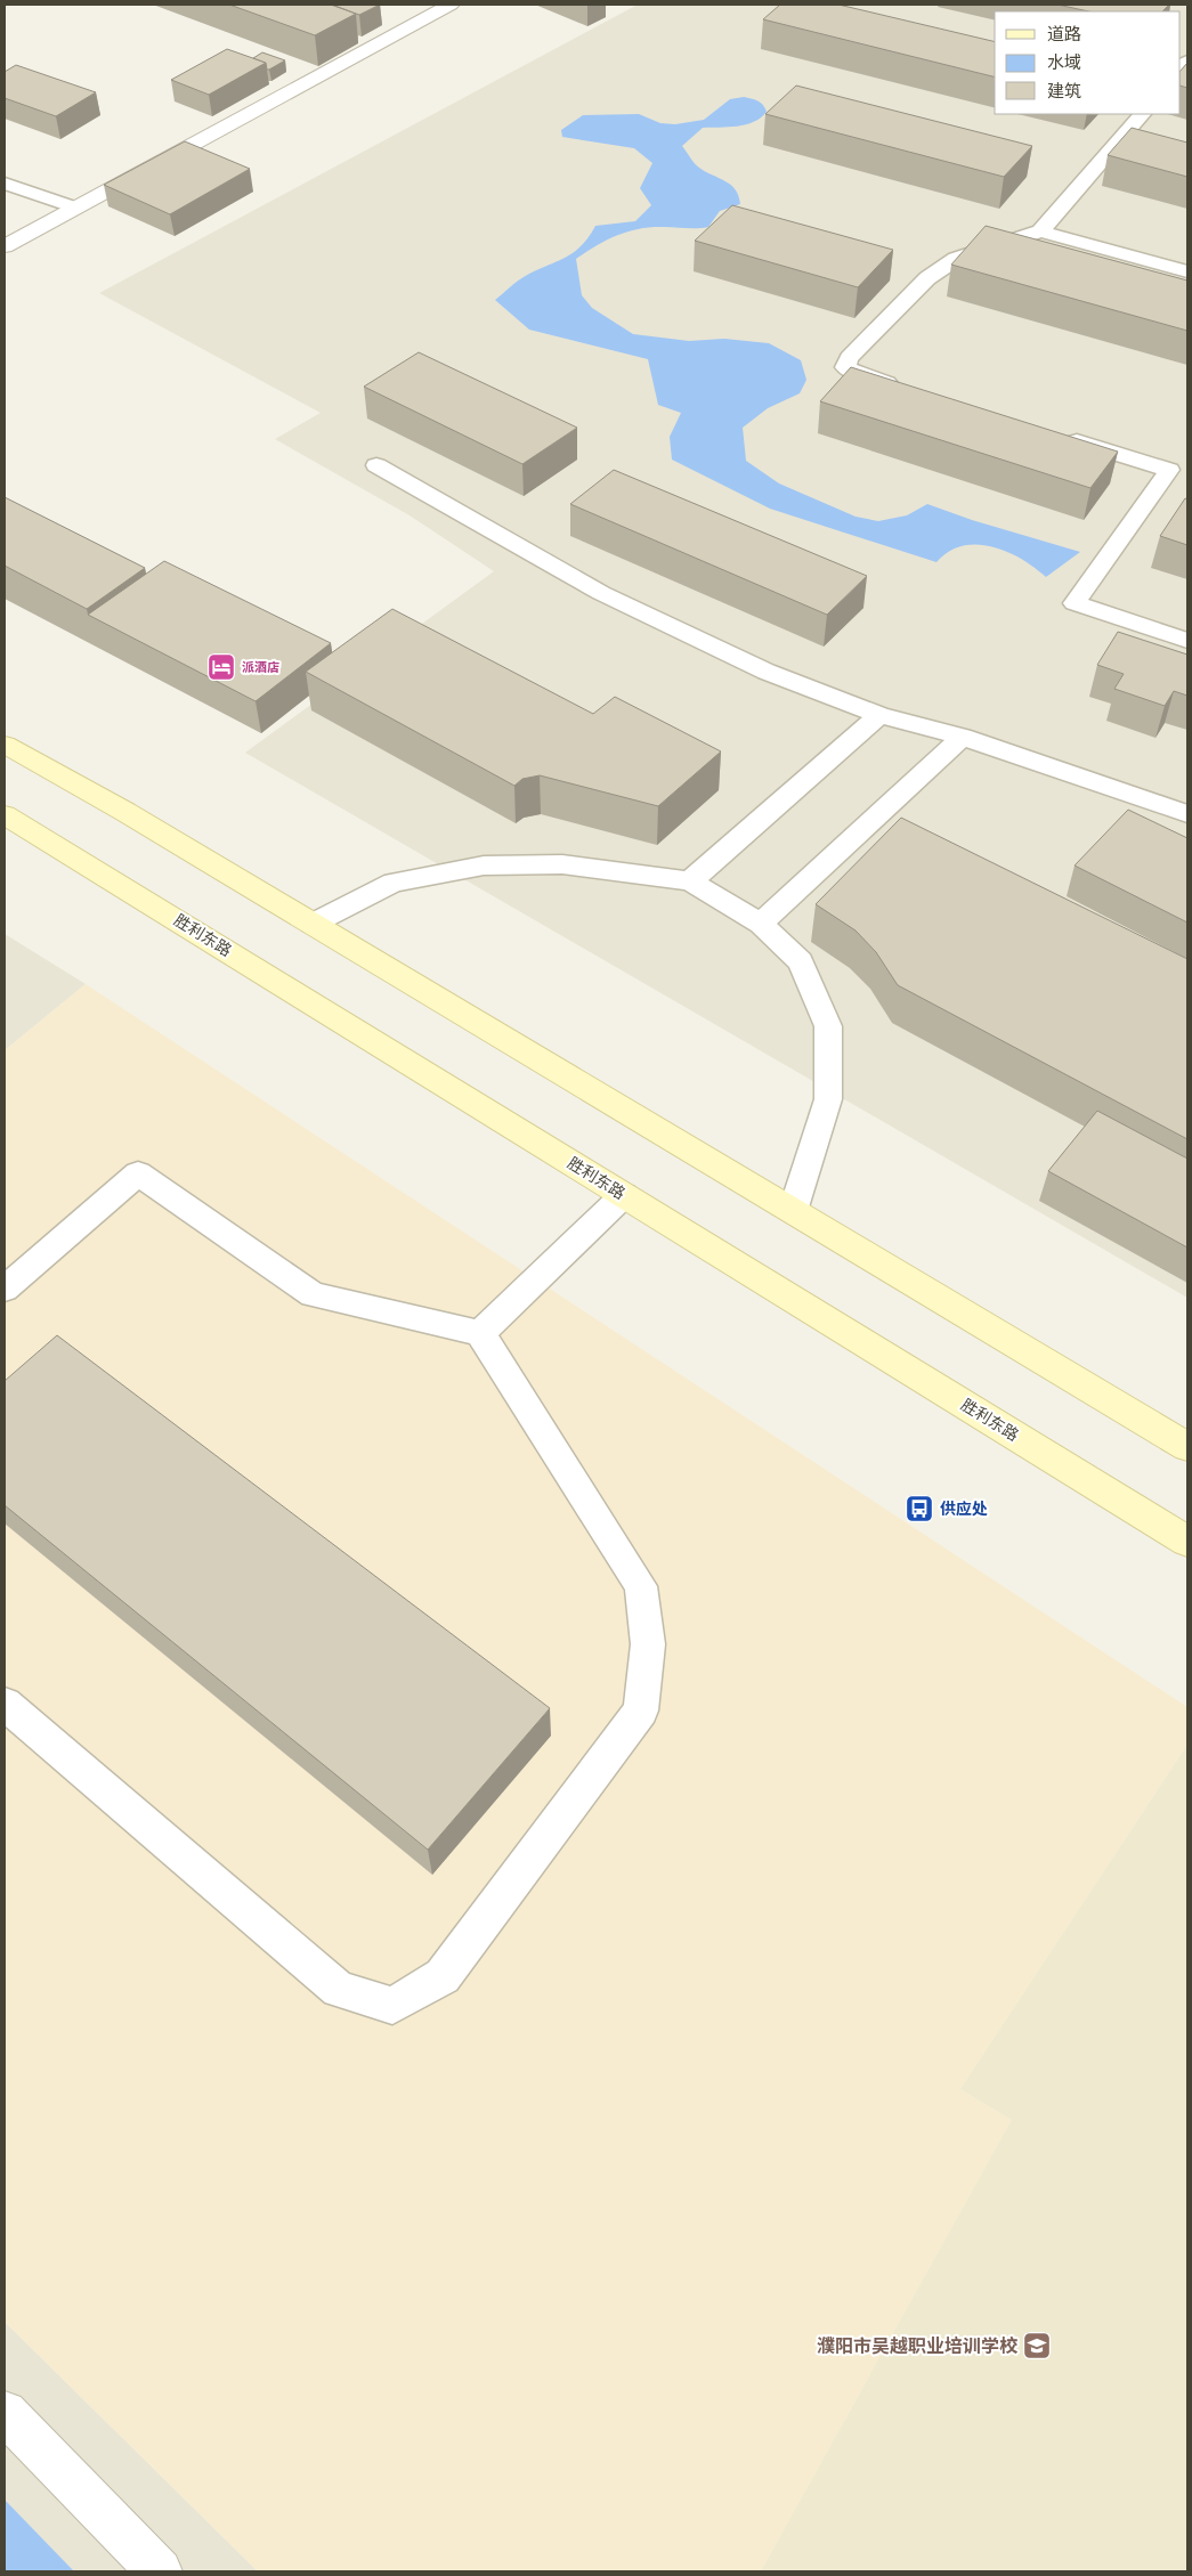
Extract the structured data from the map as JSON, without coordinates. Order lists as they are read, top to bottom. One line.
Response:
{"streets":{"main road":["胜利东路"]},"places":{"hotel":["派酒店"],"bus stop":["供应处"],"school or university":["濮阳市吴越职业培训学校"]},"legend":["道路","水域","建筑"]}
